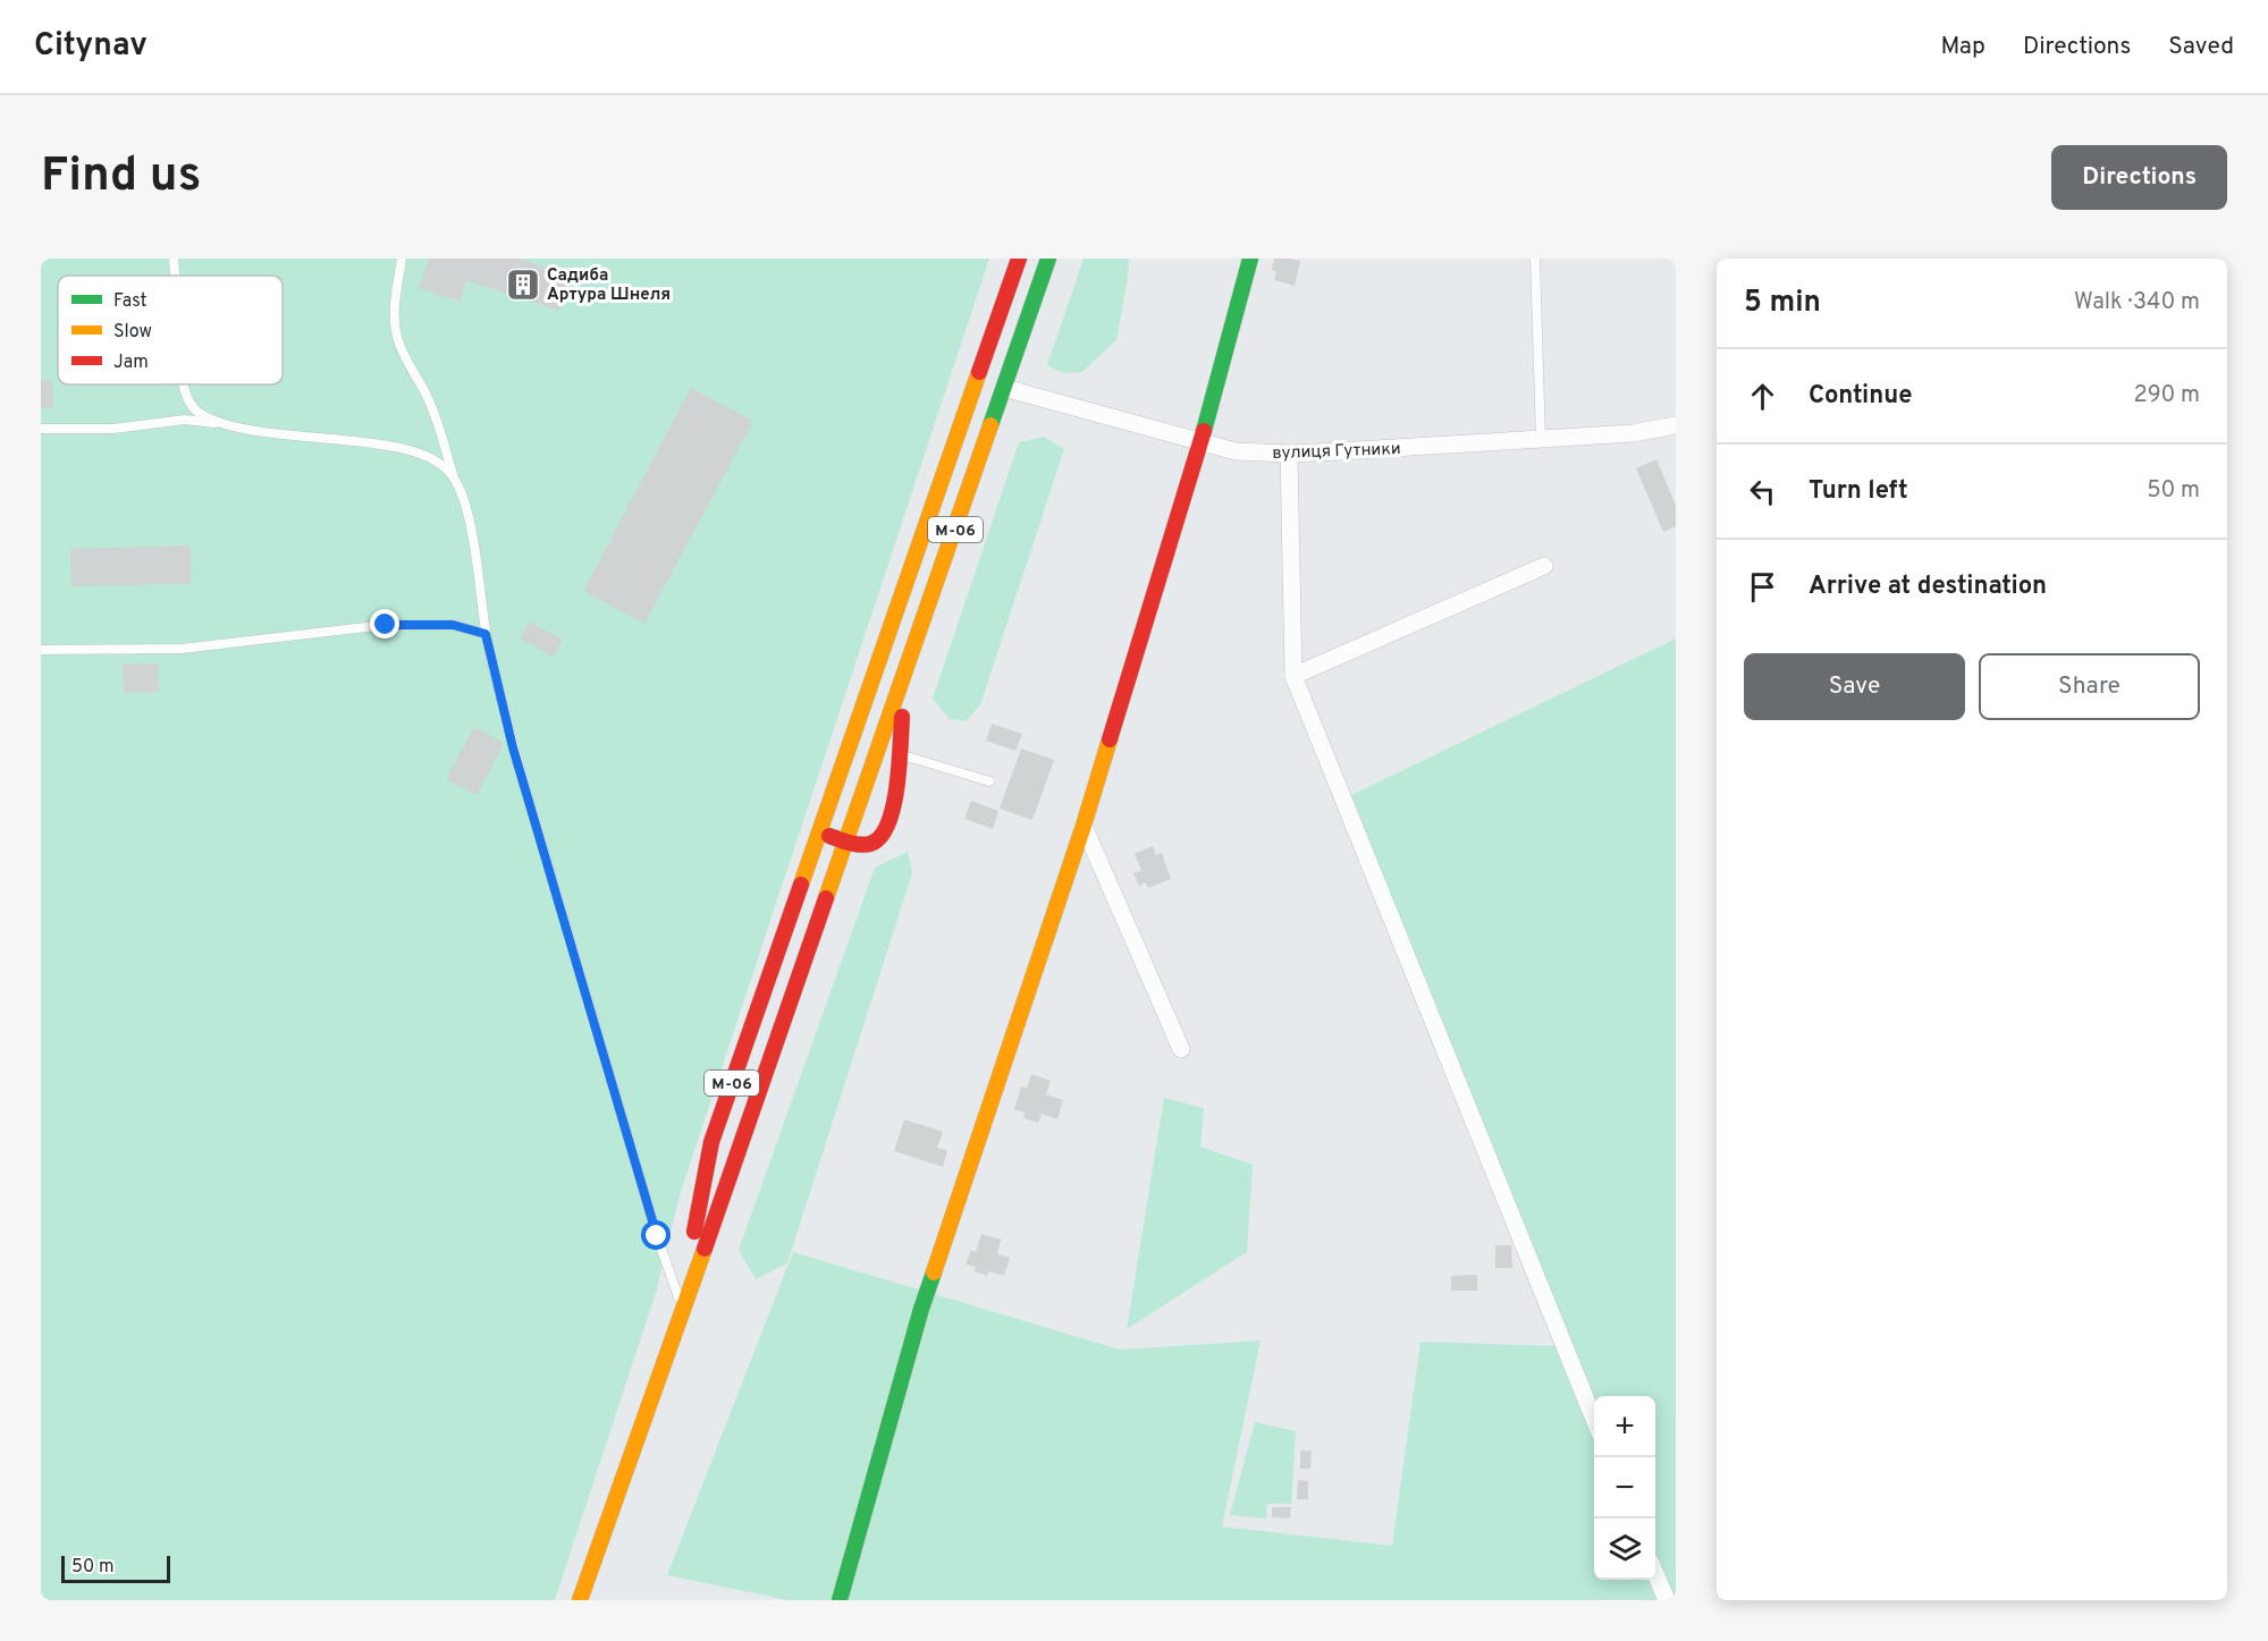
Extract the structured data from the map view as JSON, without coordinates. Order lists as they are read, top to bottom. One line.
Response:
{"streets":{"main road":["М-06"],"street":["вулиця Гутники"]},"crossings":[["вулиця Гутники","М-06"]],"places":{"building":["Садиба Артура Шнеля"]},"legend":["Fast","Slow","Jam"],"scale_bar":"50 m","page":{"header":"Citynav","nav":["Map","Directions","Saved"],"buttons":["Directions",["Save","Share"]],"title":"Find us","heading":["5 min","Walk · 340 m"],"list":[["Continue","290 m"],["Turn left","50 m"],"Arrive at destination"],"map_buttons":["+","−"],"scale":"50 m"}}
